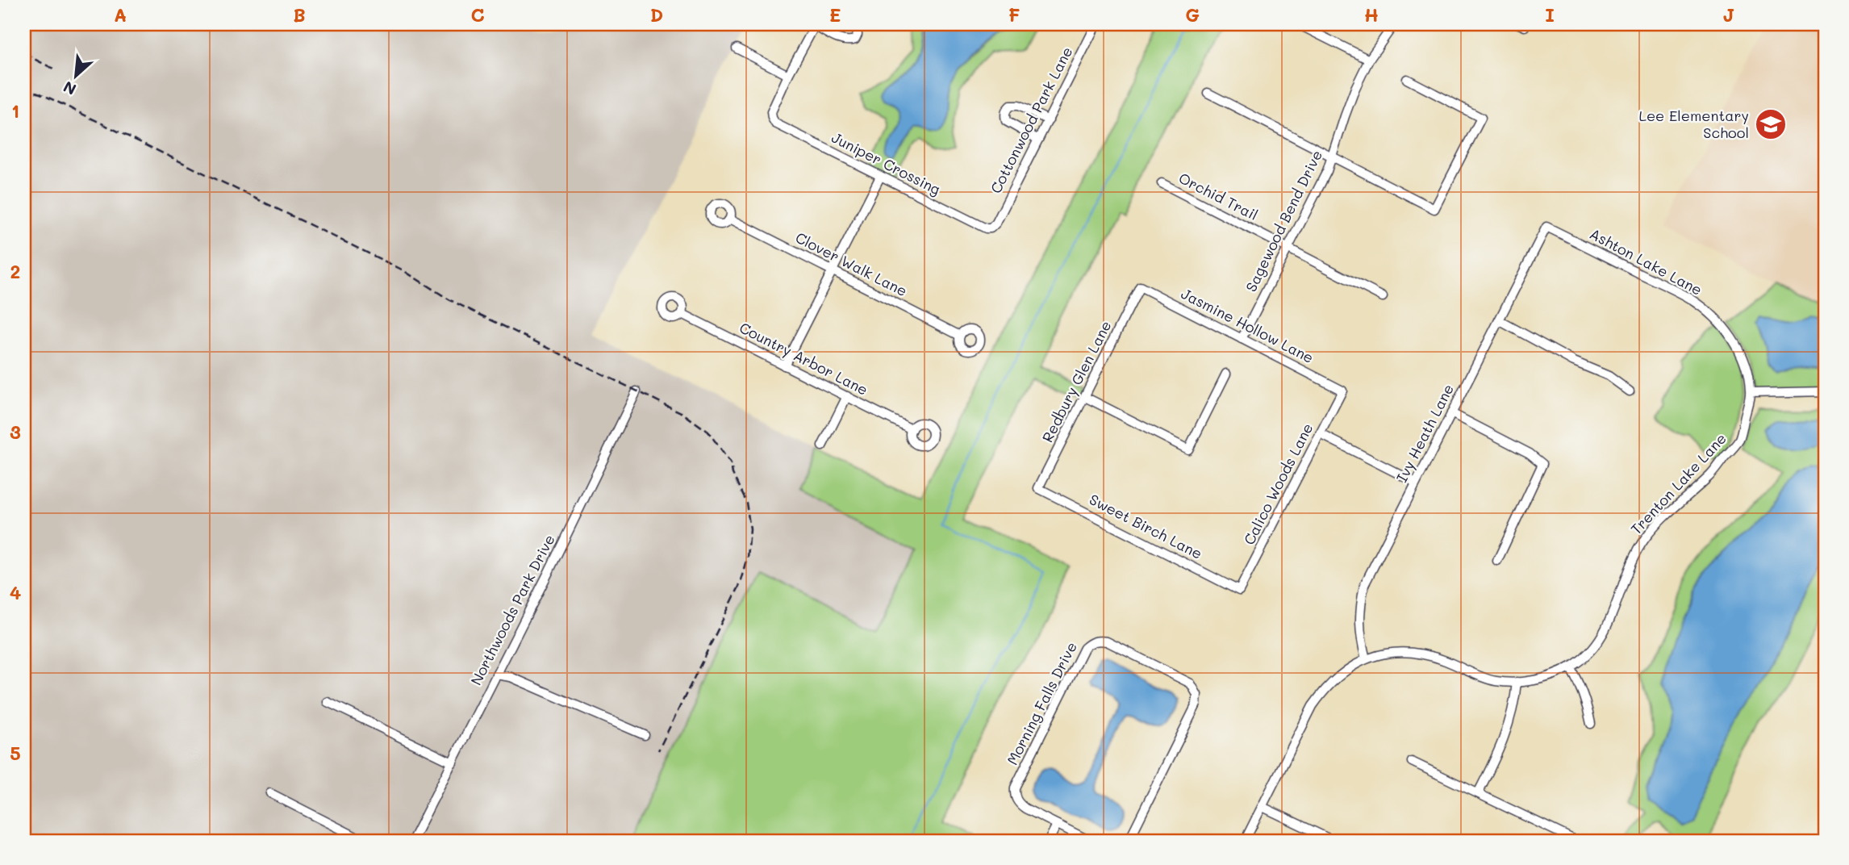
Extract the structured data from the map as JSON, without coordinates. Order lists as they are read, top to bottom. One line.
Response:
{"streets":{"street":["Cottonwood Park Lane","Juniper Crossing","Orchid Trail","Sagewood Bend Drive","Ashton Lake Lane","Clover Walk Lane","Jasmine Hollow Lane","Country Arbor Lane","Redbury Glen Lane","Ivy Heath Lane","Calico Woods Lane","Trenton Lake Lane","Sweet Birch Lane","Northwoods Park Drive","Morning Falls Drive"]},"crossings":[["Cottonwood Park Lane","Juniper Crossing"],["Orchid Trail","Sagewood Bend Drive"],["Sagewood Bend Drive","Jasmine Hollow Lane"],["Ashton Lake Lane","Ivy Heath Lane"],["Ashton Lake Lane","Trenton Lake Lane"],["Jasmine Hollow Lane","Redbury Glen Lane"],["Jasmine Hollow Lane","Calico Woods Lane"],["Redbury Glen Lane","Sweet Birch Lane"],["Ivy Heath Lane","Trenton Lake Lane"],["Calico Woods Lane","Sweet Birch Lane"]],"places":{"school or university":["Lee Elementary School"]},"north":"bottom left","grid":{"columns":["A","B","C","D","E","F","G","H","I","J"],"rows":["1","2","3","4","5"]}}
